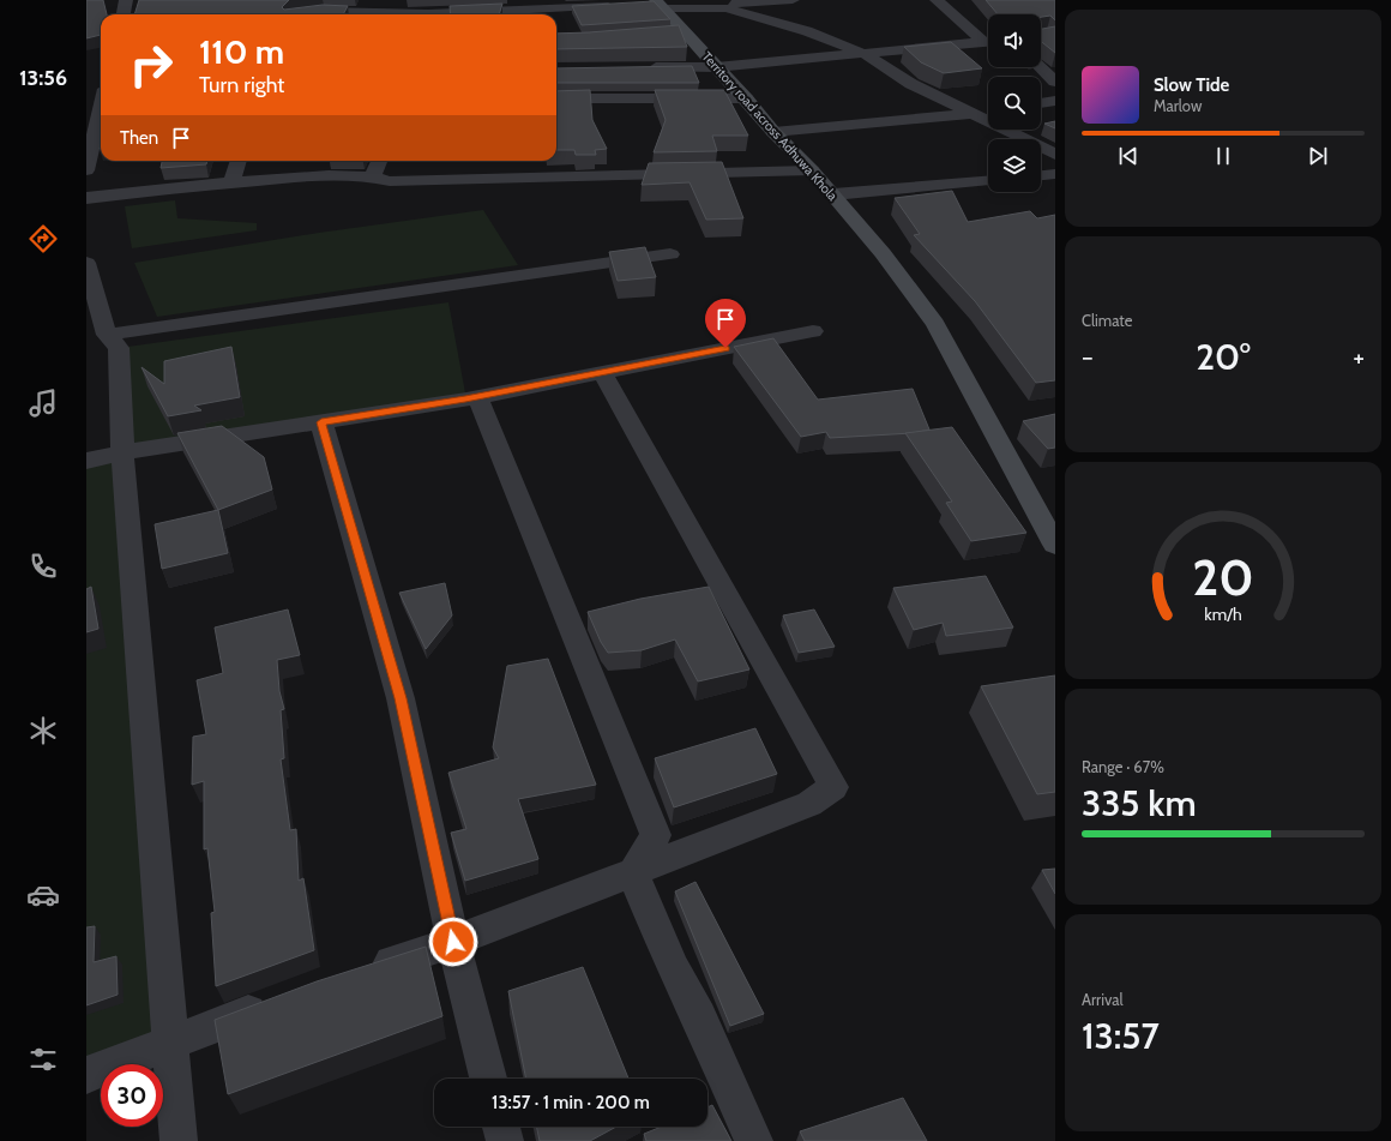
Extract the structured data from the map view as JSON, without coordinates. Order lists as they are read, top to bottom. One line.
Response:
{"streets":{"street":["Territory road across Adhuwa Khola"]},"page":{"tabs":"13:56","turn":["110 m","Turn right"],"song":["Slow Tide","Marlow"],"then":"Then","tile":["Climate",["Range · 67%","335 km"],["Arrival","13:57"]],"heat":["−","20°","+"],"limit":"30","trip":"13:57 · 1 min · 200 m","gauge":["20","km/h"]}}
